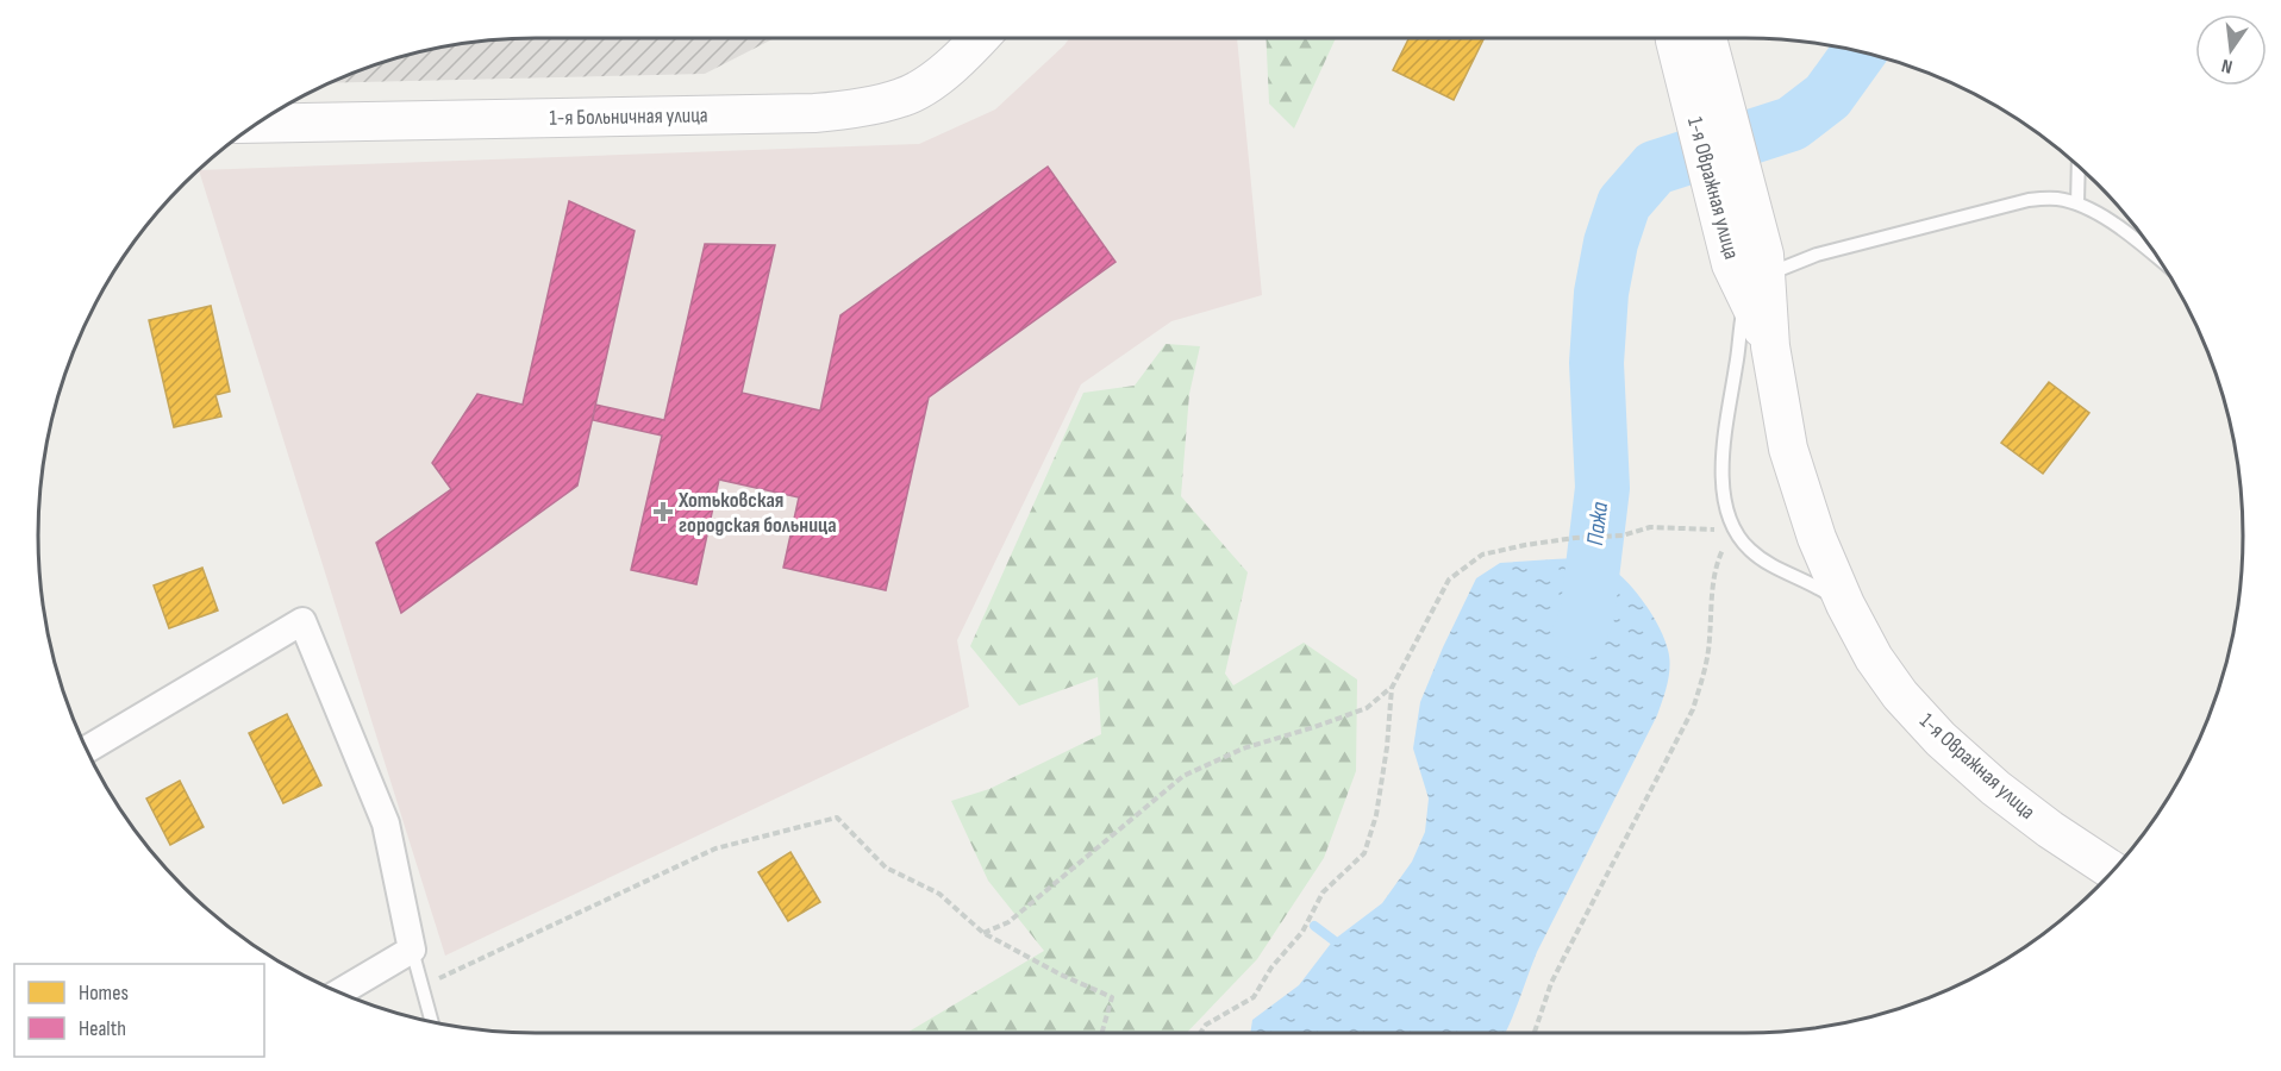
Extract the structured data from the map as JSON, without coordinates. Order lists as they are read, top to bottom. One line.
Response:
{"streets":{"street":["1-я Больничная улица","1-я Овражная улица"]},"water":["Пажа"],"places":{"health":["Хотьковская городская больница"]},"legend":["Homes","Health"],"north":"bottom"}
